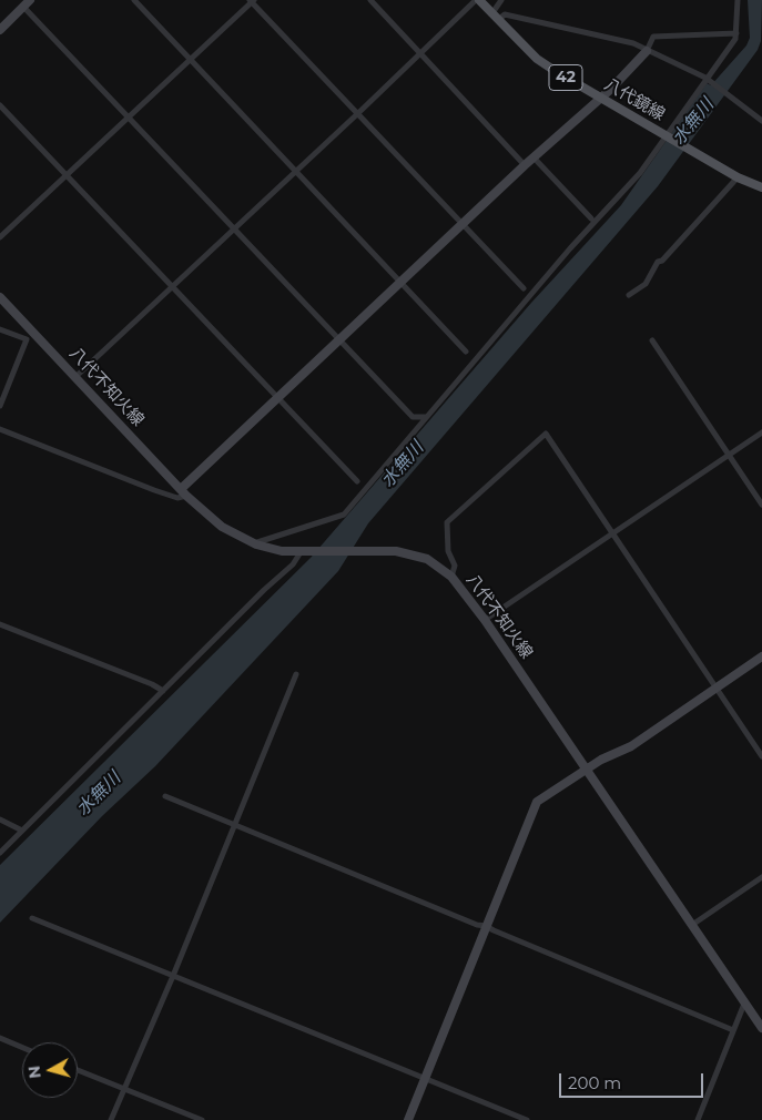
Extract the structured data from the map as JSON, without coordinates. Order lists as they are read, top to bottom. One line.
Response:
{"streets":{"main road":["42","八代鏡線","八代不知火線"]},"water":["水無川"],"scale_bar":"200 m","north":"left"}
